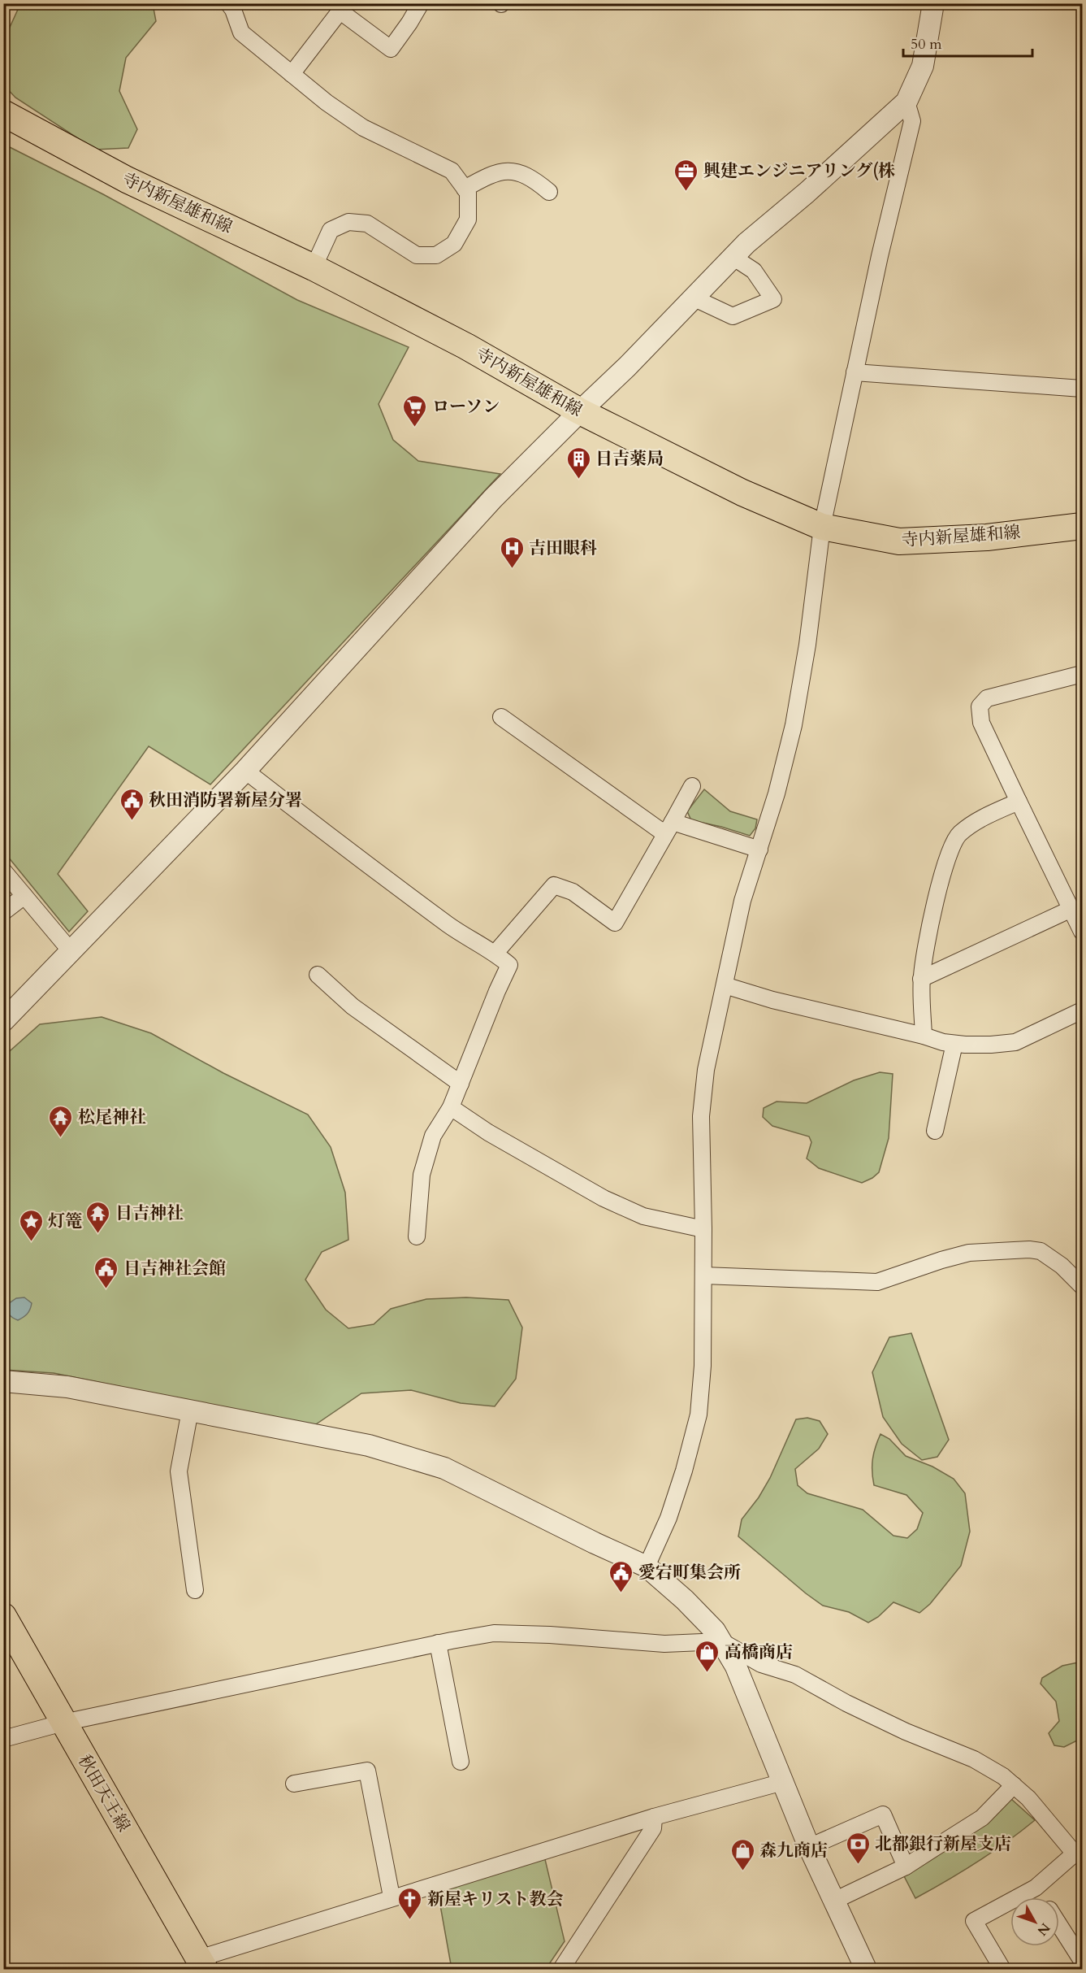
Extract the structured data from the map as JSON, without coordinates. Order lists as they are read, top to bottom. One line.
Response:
{"streets":{"main road":["寺内新屋雄和線","秋田天王線"]},"places":{"office":["興建エンジニアリング(株"],"supermarket":["ローソン"],"building":["日吉薬局"],"hospital":["吉田眼科"],"public building":["秋田消防署新屋分署","日吉神社会館","愛宕町集会所"],"temple":["松尾神社","日吉神社"],"place":["灯篭"],"shop":["高橋商店","森九商店"],"bank":["北都銀行新屋支店"],"church":["新屋キリスト教会"]},"scale_bar":"50 m","north":"bottom right"}
